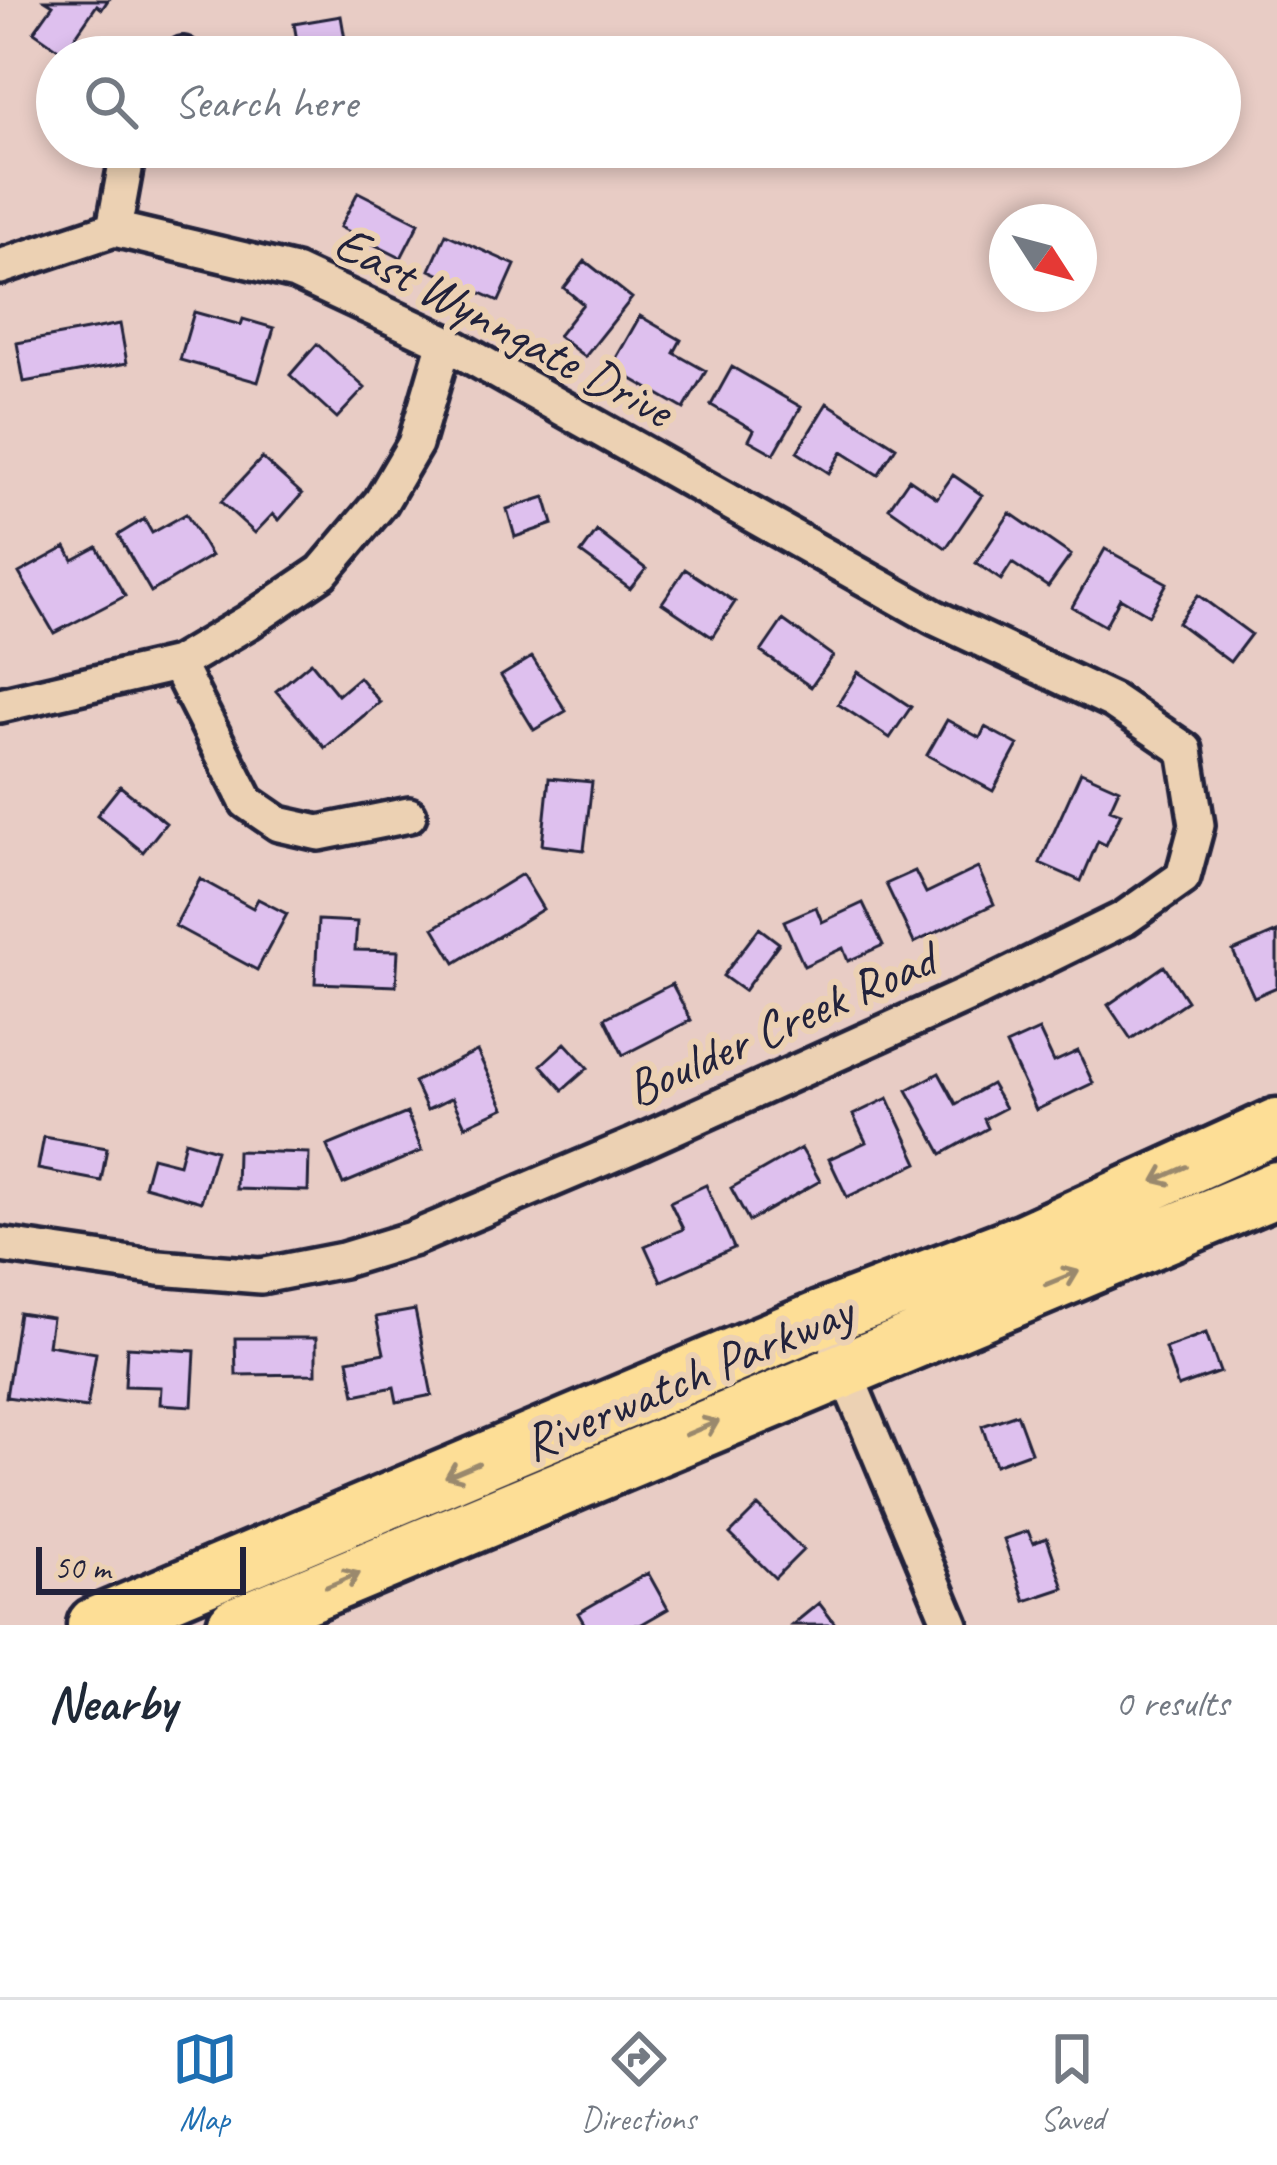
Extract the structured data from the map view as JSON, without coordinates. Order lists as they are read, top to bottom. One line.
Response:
{"streets":{"main road":["Riverwatch Parkway"],"street":["East Wynngate Drive","Boulder Creek Road"]},"crossings":[["East Wynngate Drive","Boulder Creek Road"]],"scale_bar":"50 m","north":"bottom right","page":{"search":"Search here","scale":"50 m","heading":["Nearby","0 results"],"nav":["Map","Directions","Saved"]}}
